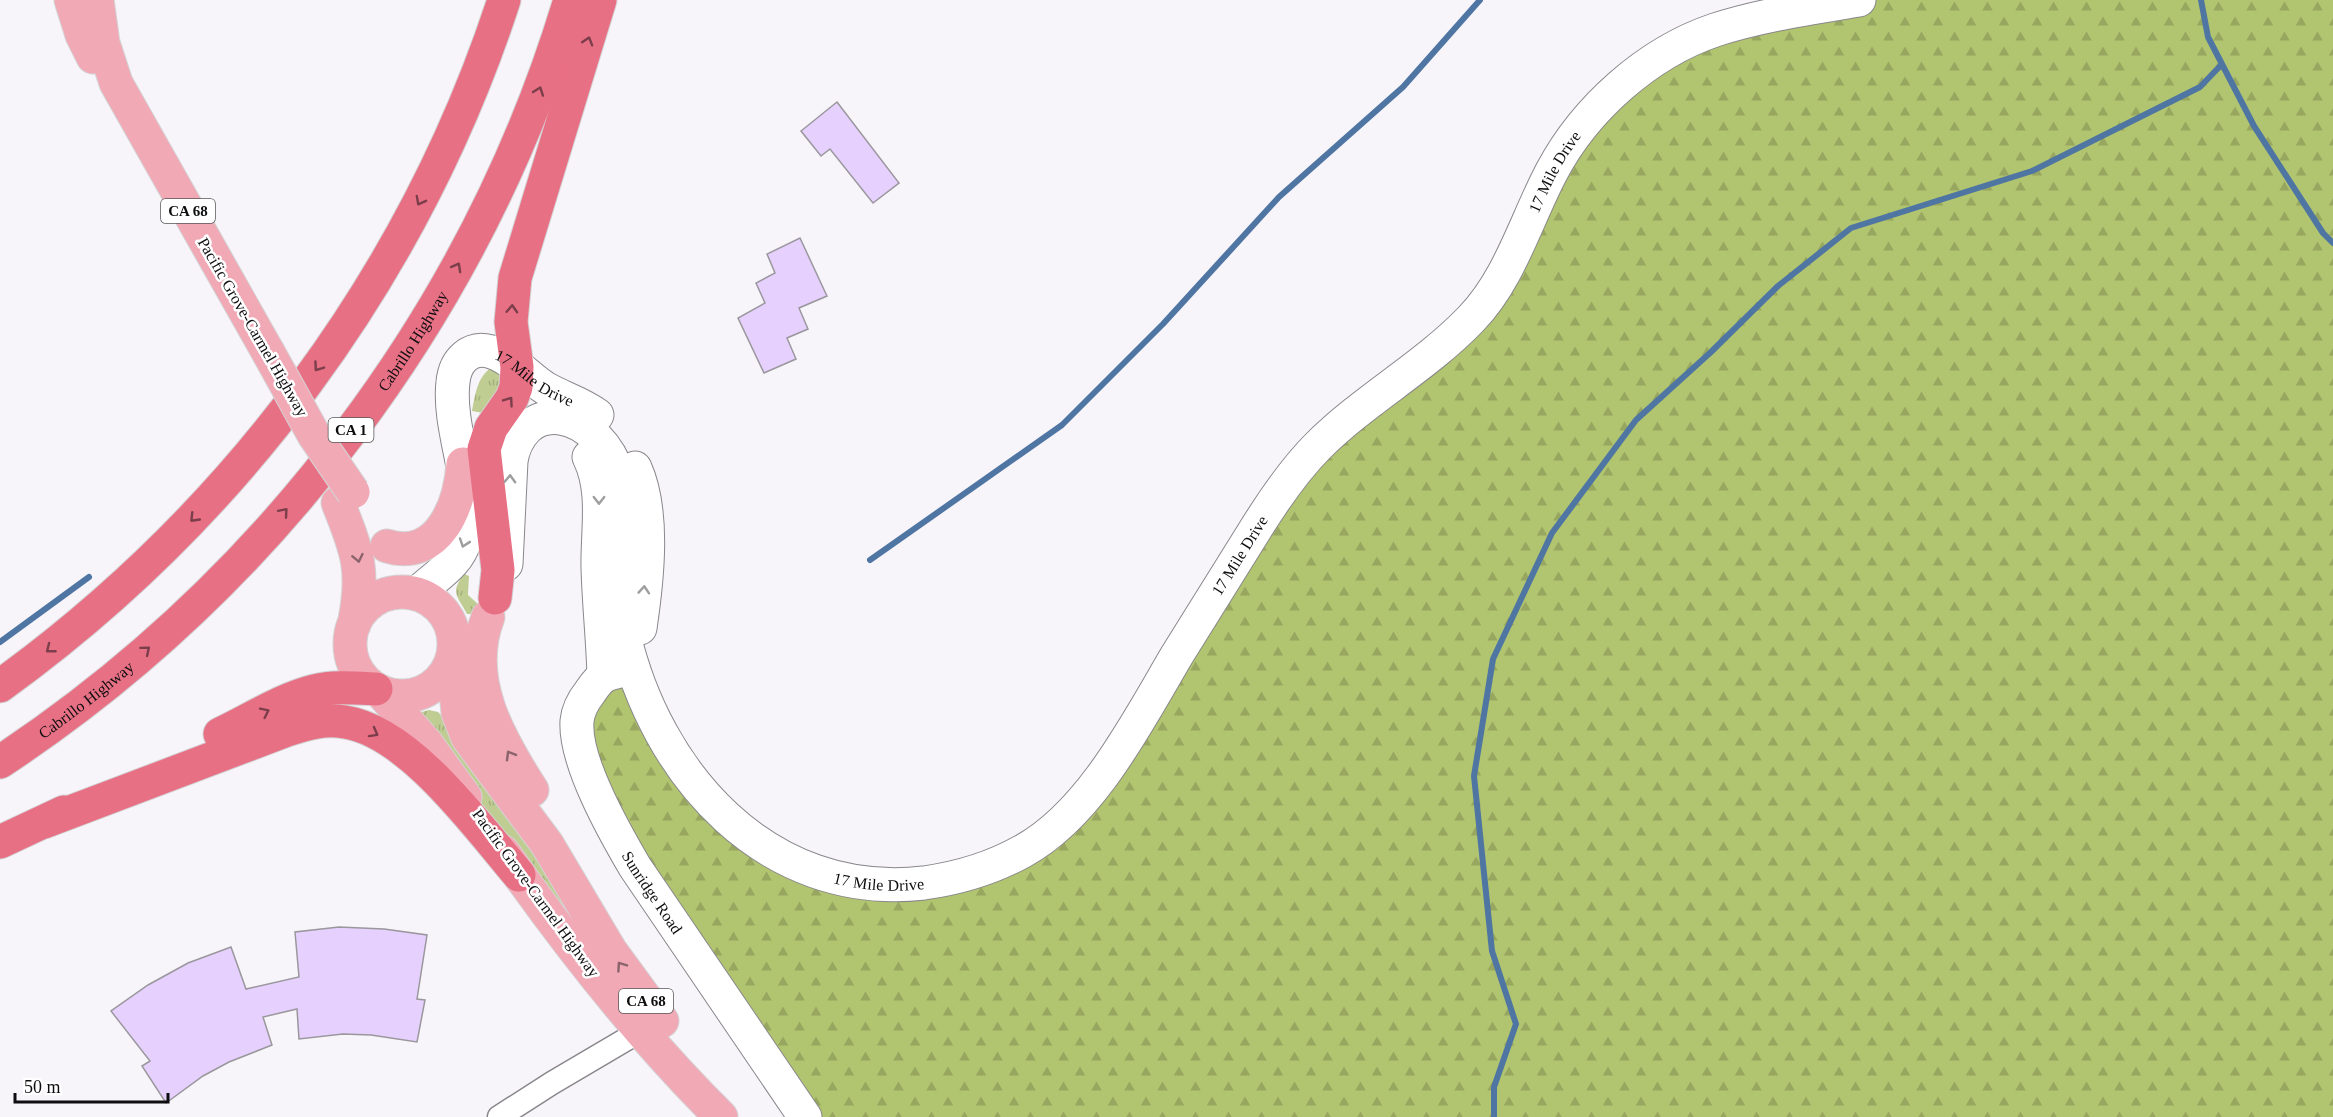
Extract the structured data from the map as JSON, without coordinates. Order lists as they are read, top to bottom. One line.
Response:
{"streets":{"highway":["Cabrillo Highway","CA 1"],"main road":["17 Mile Drive","CA 68","Pacific Grove-Carmel Highway","Sunridge Road"]},"crossings":[["17 Mile Drive","CA 68"],["17 Mile Drive","Pacific Grove-Carmel Highway"],["17 Mile Drive","Sunridge Road"],["CA 68","Pacific Grove-Carmel Highway"]],"scale_bar":"50 m"}
